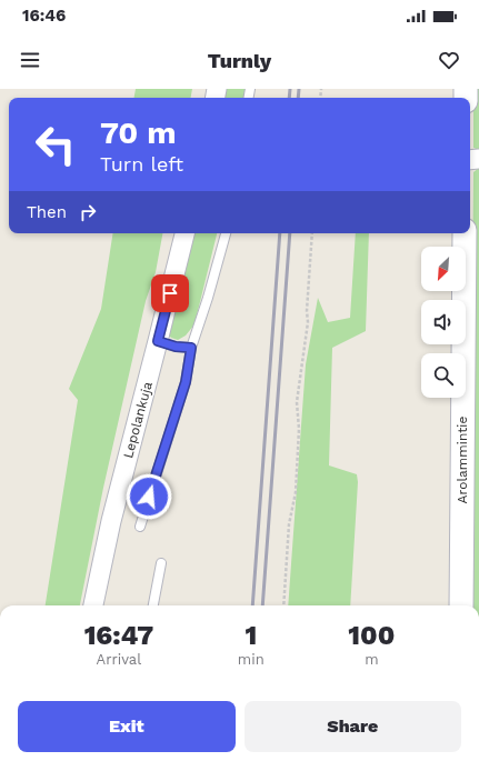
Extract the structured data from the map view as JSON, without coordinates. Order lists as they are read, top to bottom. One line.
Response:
{"streets":{"street":["Lepolankuja","Arolammintie"]},"north":"bottom left","page":{"status":"16:46","header":"Turnly","turn":["70 m","Turn left"],"then":"Then","eta":["16:47","Arrival","1","min","100","m"],"buttons":["Exit","Share"]}}
